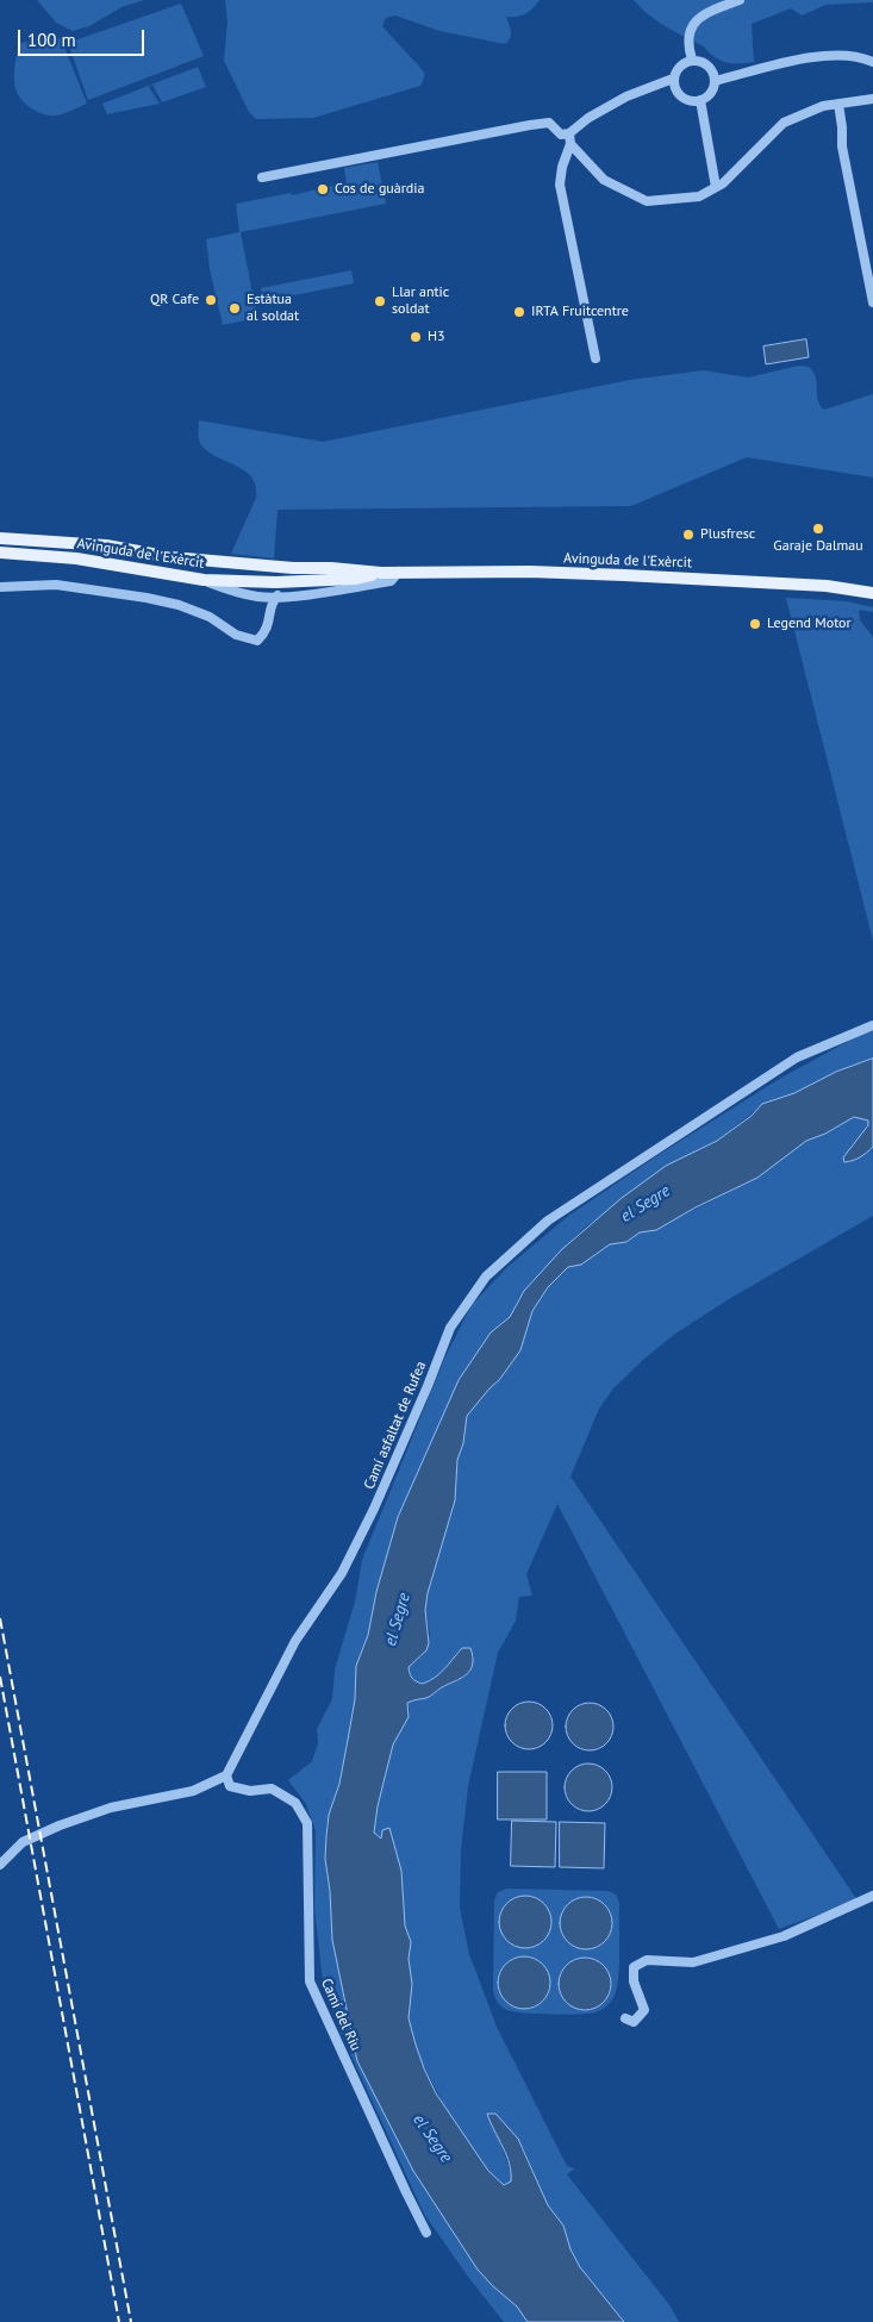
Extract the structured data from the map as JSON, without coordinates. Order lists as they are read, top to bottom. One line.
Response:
{"streets":{"main road":["Avinguda de l'Exèrcit"],"street":["Camí asfaltat de Rufea","Camí del Riu"]},"crossings":[["Camí asfaltat de Rufea","Camí del Riu"]],"water":["el Segre"],"places":["Cos de guàrdia","QR Cafe","Llar antic soldat","Estàtua al soldat","IRTA Fruitcentre","H3","Garaje Dalmau","Plusfresc","Legend Motor"],"scale_bar":"100 m"}
